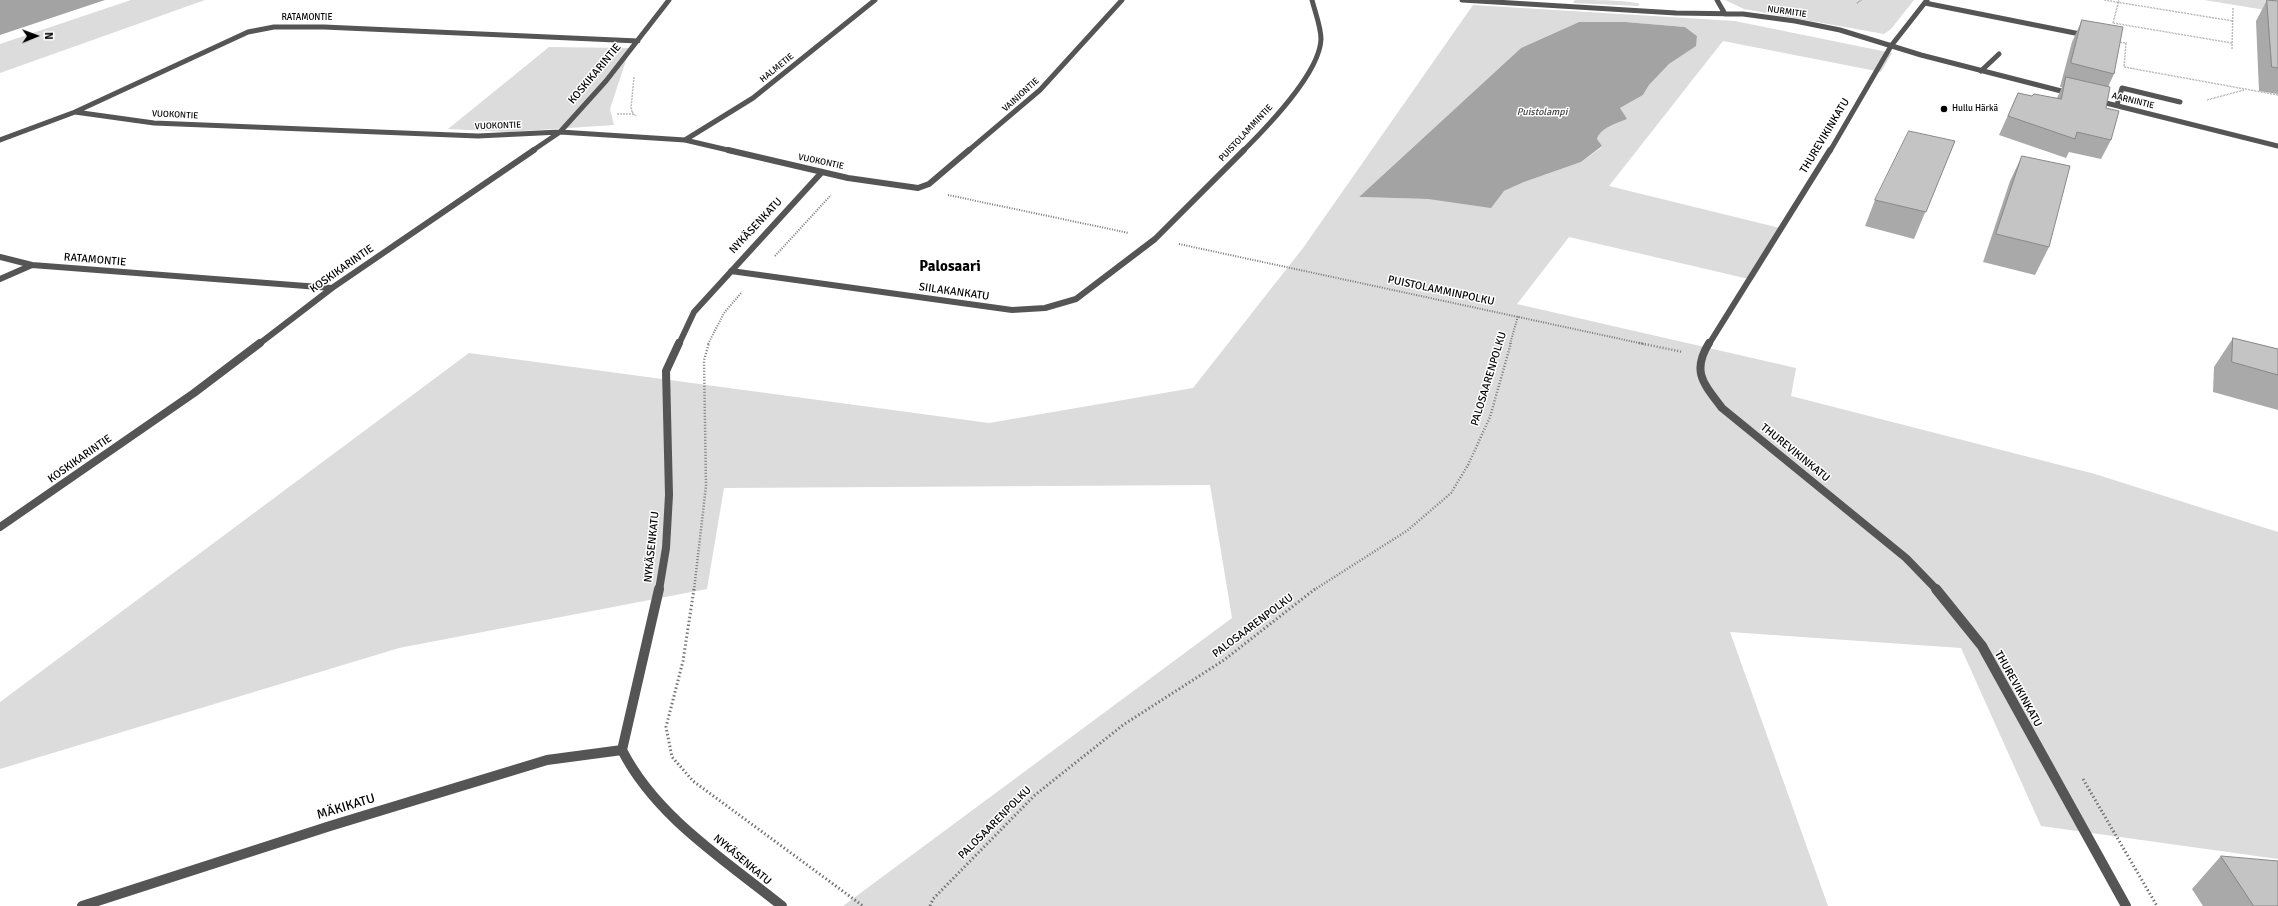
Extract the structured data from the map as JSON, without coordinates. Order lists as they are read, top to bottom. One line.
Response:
{"streets":{"street":["NURMITIE","RATAMONTIE","HALMETIE","KOSKIKARINTIE","VAINIONTIE","AARNINTIE","VUOKONTIE","PUISTOLAMMINTIE","THUREVIKINKATU","NYKÄSENKATU","SIILAKANKATU","MÄKIKATU"],"path":["PUISTOLAMMINPOLKU","PALOSAARENPOLKU"]},"crossings":[["NURMITIE","THUREVIKINKATU"],["RATAMONTIE","KOSKIKARINTIE"],["RATAMONTIE","VUOKONTIE"],["HALMETIE","VUOKONTIE"],["KOSKIKARINTIE","VUOKONTIE"],["VAINIONTIE","VUOKONTIE"],["VUOKONTIE","NYKÄSENKATU"],["PUISTOLAMMINTIE","PUISTOLAMMINPOLKU"],["PUISTOLAMMINTIE","SIILAKANKATU"],["THUREVIKINKATU","PUISTOLAMMINPOLKU"],["NYKÄSENKATU","SIILAKANKATU"],["NYKÄSENKATU","MÄKIKATU"],["PUISTOLAMMINPOLKU","SIILAKANKATU"],["PUISTOLAMMINPOLKU","PALOSAARENPOLKU"]],"districts":["Palosaari"],"water":["Puistolampi"],"places":["Hullu Härkä"],"north":"right"}
